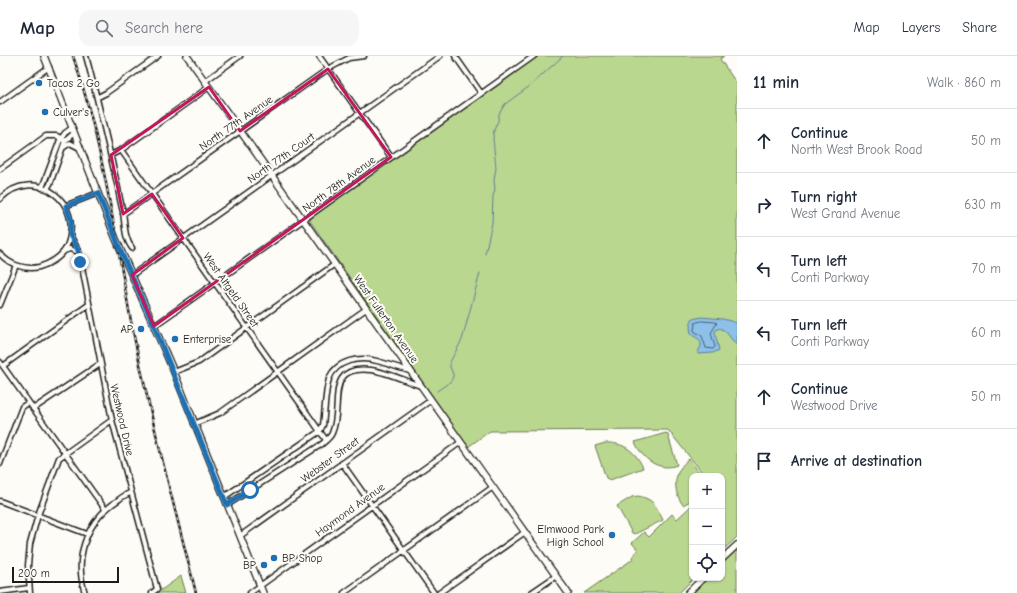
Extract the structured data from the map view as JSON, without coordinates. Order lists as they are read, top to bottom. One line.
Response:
{"streets":{"street":["North 77th Avenue","North 77th Court","North 78th Avenue","West Altgeld Street","West Fullerton Avenue","Westwood Drive","Webster Street","Haymond Avenue"]},"crossings":[["North 77th Avenue","West Altgeld Street"],["North 77th Avenue","West Fullerton Avenue"],["North 77th Court","West Altgeld Street"],["North 77th Court","West Fullerton Avenue"],["North 78th Avenue","West Altgeld Street"],["North 78th Avenue","West Fullerton Avenue"],["West Fullerton Avenue","Webster Street"],["West Fullerton Avenue","Haymond Avenue"]],"places":["Tacos 2 Go","Culver's","AP","Enterprise","Elmwood Park High School","BP Shop","BP"],"scale_bar":"200 m","page":{"header":"Map","search":"Search here","nav":["Map","Layers","Share"],"heading":["11 min","Walk · 860 m"],"list":[["Continue","North West Brook Road","50 m"],["Turn right","West Grand Avenue","630 m"],["Turn left","Conti Parkway","70 m"],["Turn left","Conti Parkway","60 m"],["Continue","Westwood Drive","50 m"],"Arrive at destination"],"map_buttons":["+","−"],"scale":"200 m"}}
